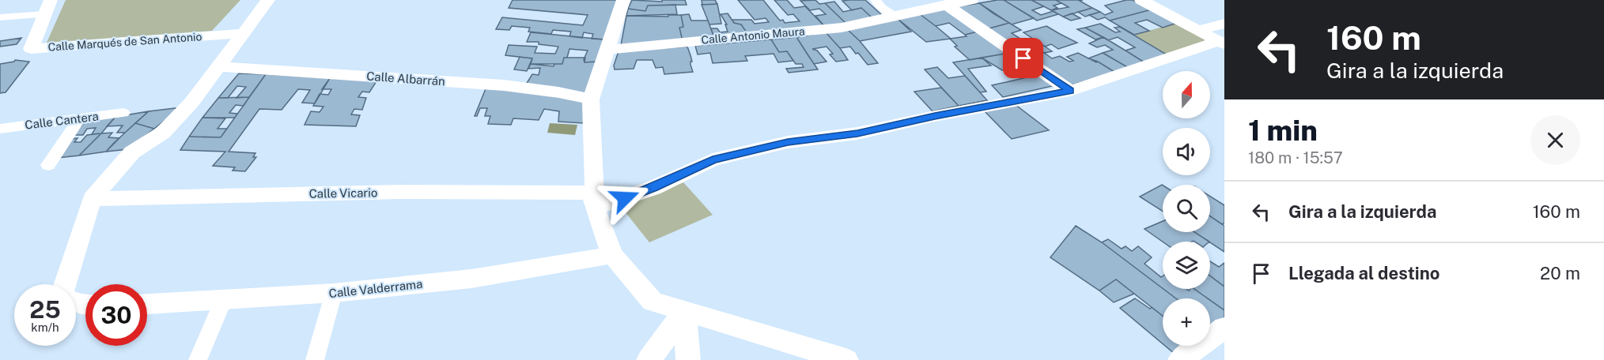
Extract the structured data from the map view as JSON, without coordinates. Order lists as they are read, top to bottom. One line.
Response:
{"streets":{"street":["Calle Antonio Maura","Calle Marqués de San Antonio","Calle Albarrán","Calle Cantera","Calle Vicario","Calle Valderrama"]},"north":"top","page":{"turn":["160 m","Gira a la izquierda"],"map_buttons":"+","heading":["1 min","180 m · 15:57"],"list":[{"name":"Gira a la izquierda","value":"160 m"},{"name":"Llegada al destino","value":"20 m"}],"speed":"25 km/h","limit":"30"}}
